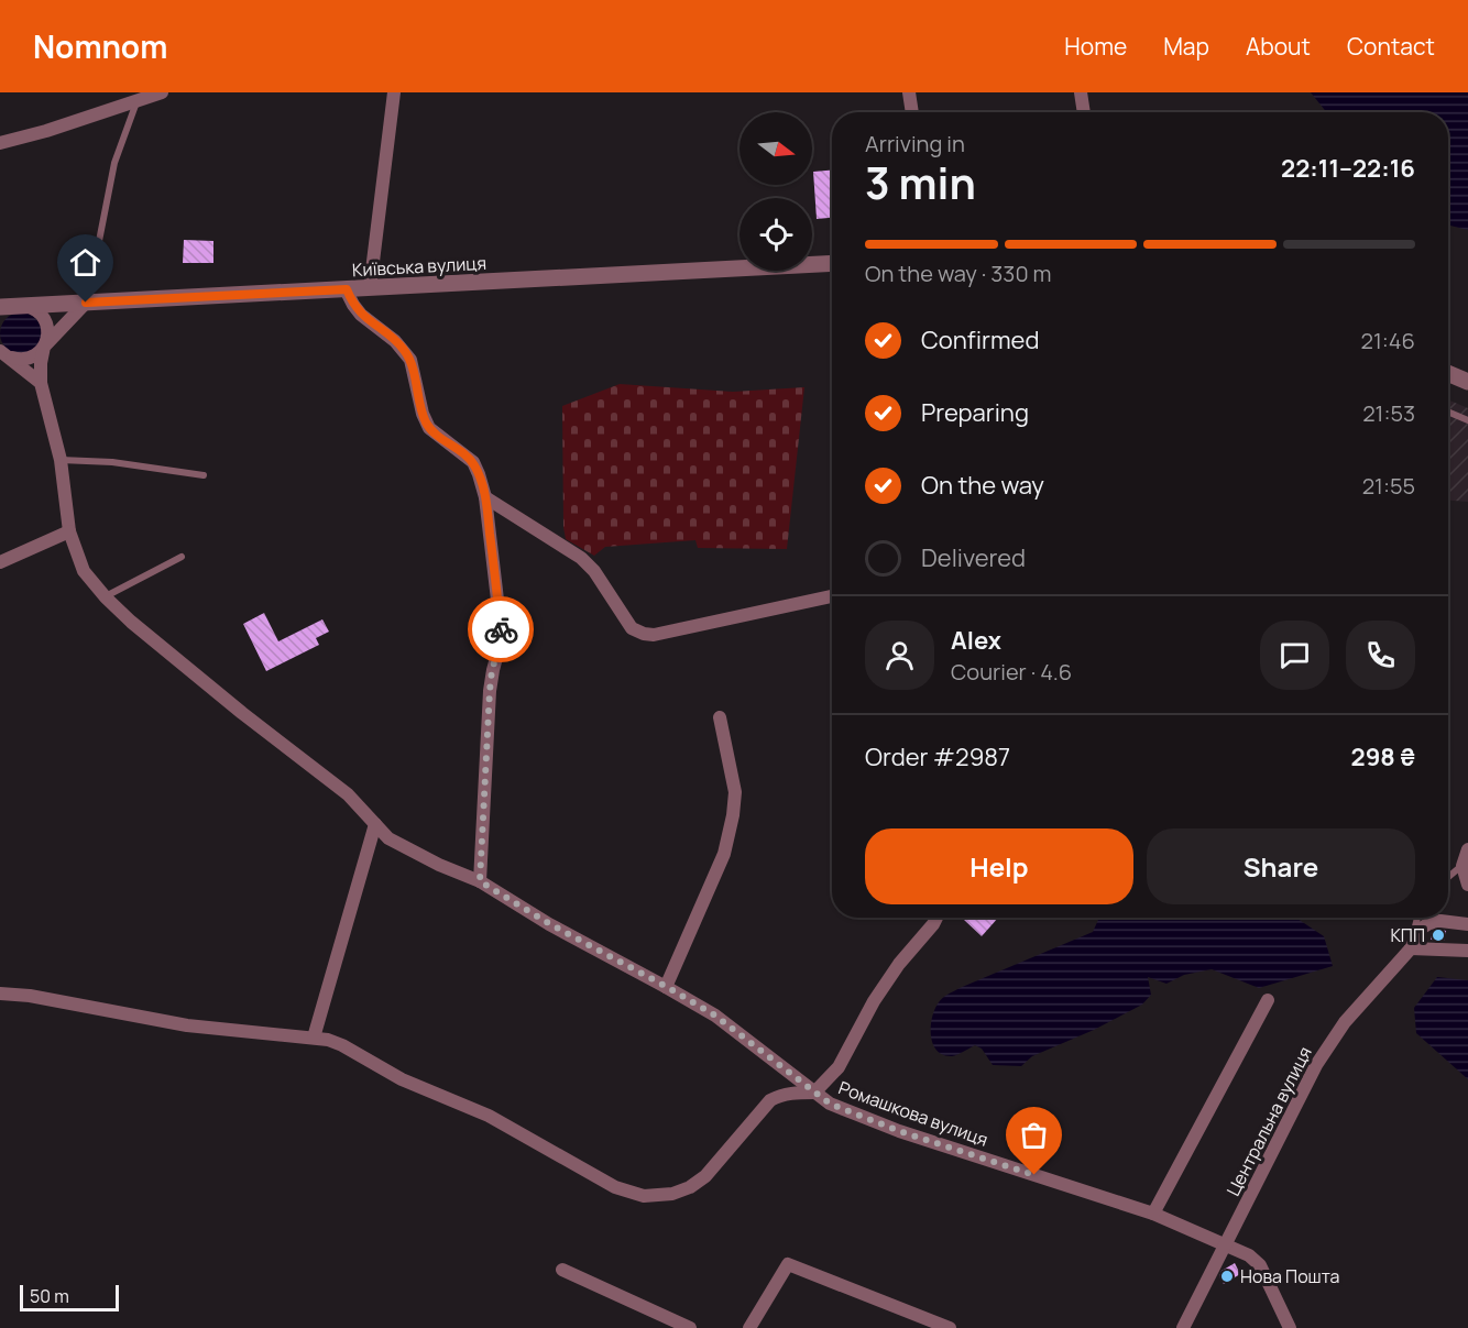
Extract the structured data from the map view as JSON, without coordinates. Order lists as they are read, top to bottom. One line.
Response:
{"streets":{"street":["Київська вулиця","Ромашкова вулиця","Центральна вулиця"]},"crossings":[["Київська вулиця","Ромашкова вулиця"],["Ромашкова вулиця","Центральна вулиця"]],"places":["КПП","Нова Пошта"],"scale_bar":"50 m","north":"right","page":{"header":"Nomnom","nav":["Home","Map","About","Contact"],"heading":["3 min","Arriving in","22:11–22:16"],"panel":["Alex","Courier · 4.6","Order #2987","298 ₴"],"bar":"On the way · 330 m","list":[["Confirmed","21:46"],["Preparing","21:53"],["On the way","21:55"],"Delivered"],"buttons":["Help","Share"],"scale":"50 m"}}
